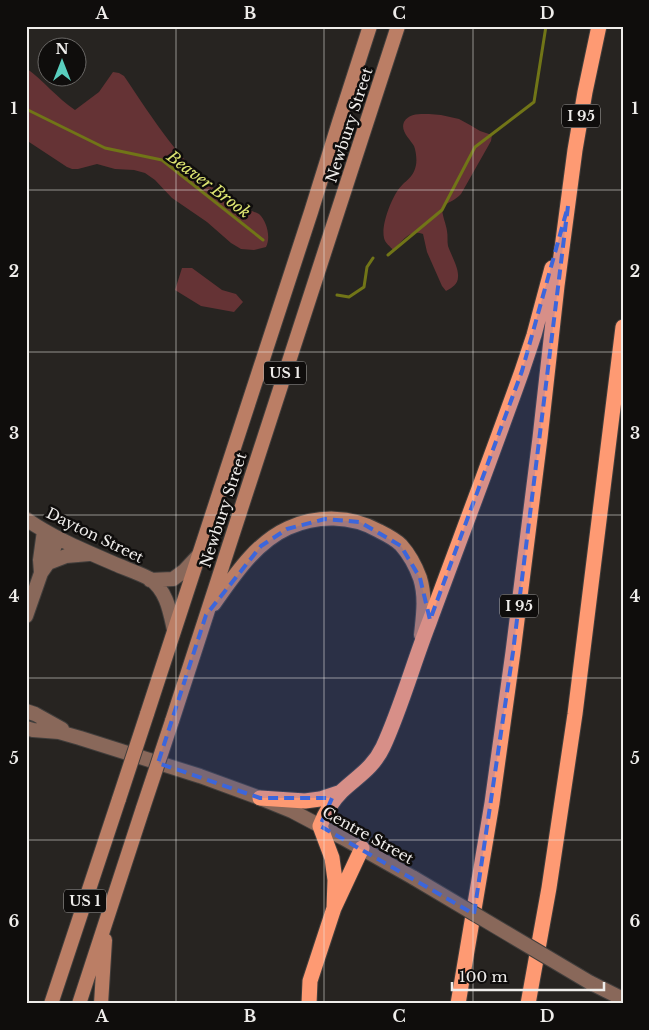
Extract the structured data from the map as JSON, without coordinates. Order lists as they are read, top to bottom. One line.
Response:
{"streets":{"highway":["I 95"],"main road":["Newbury Street","US 1","Dayton Street","Centre Street"]},"crossings":[["Newbury Street","Dayton Street"]],"water":["Beaver Brook"],"scale_bar":"100 m","north":"top","grid":{"columns":["A","B","C","D"],"rows":["1","2","3","4","5","6"]}}
